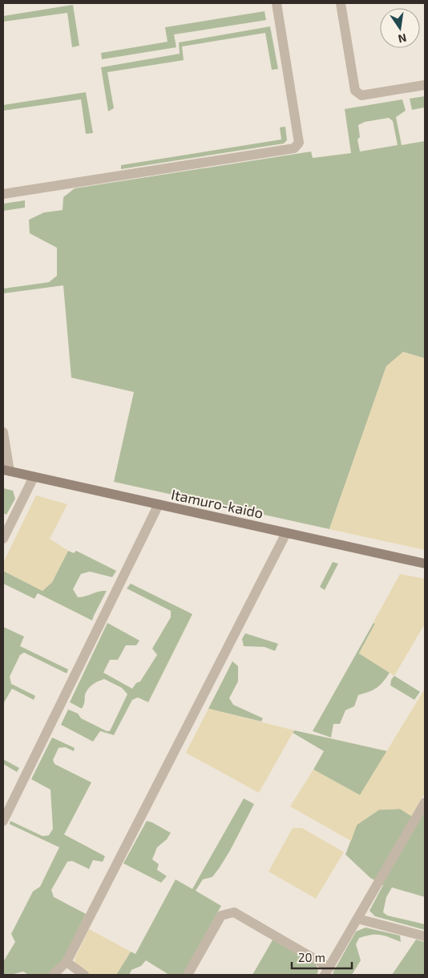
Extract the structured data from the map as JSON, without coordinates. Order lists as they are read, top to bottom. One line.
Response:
{"streets":{"main road":["Itamuro-kaido"]},"scale_bar":"20 m","north":"bottom"}
